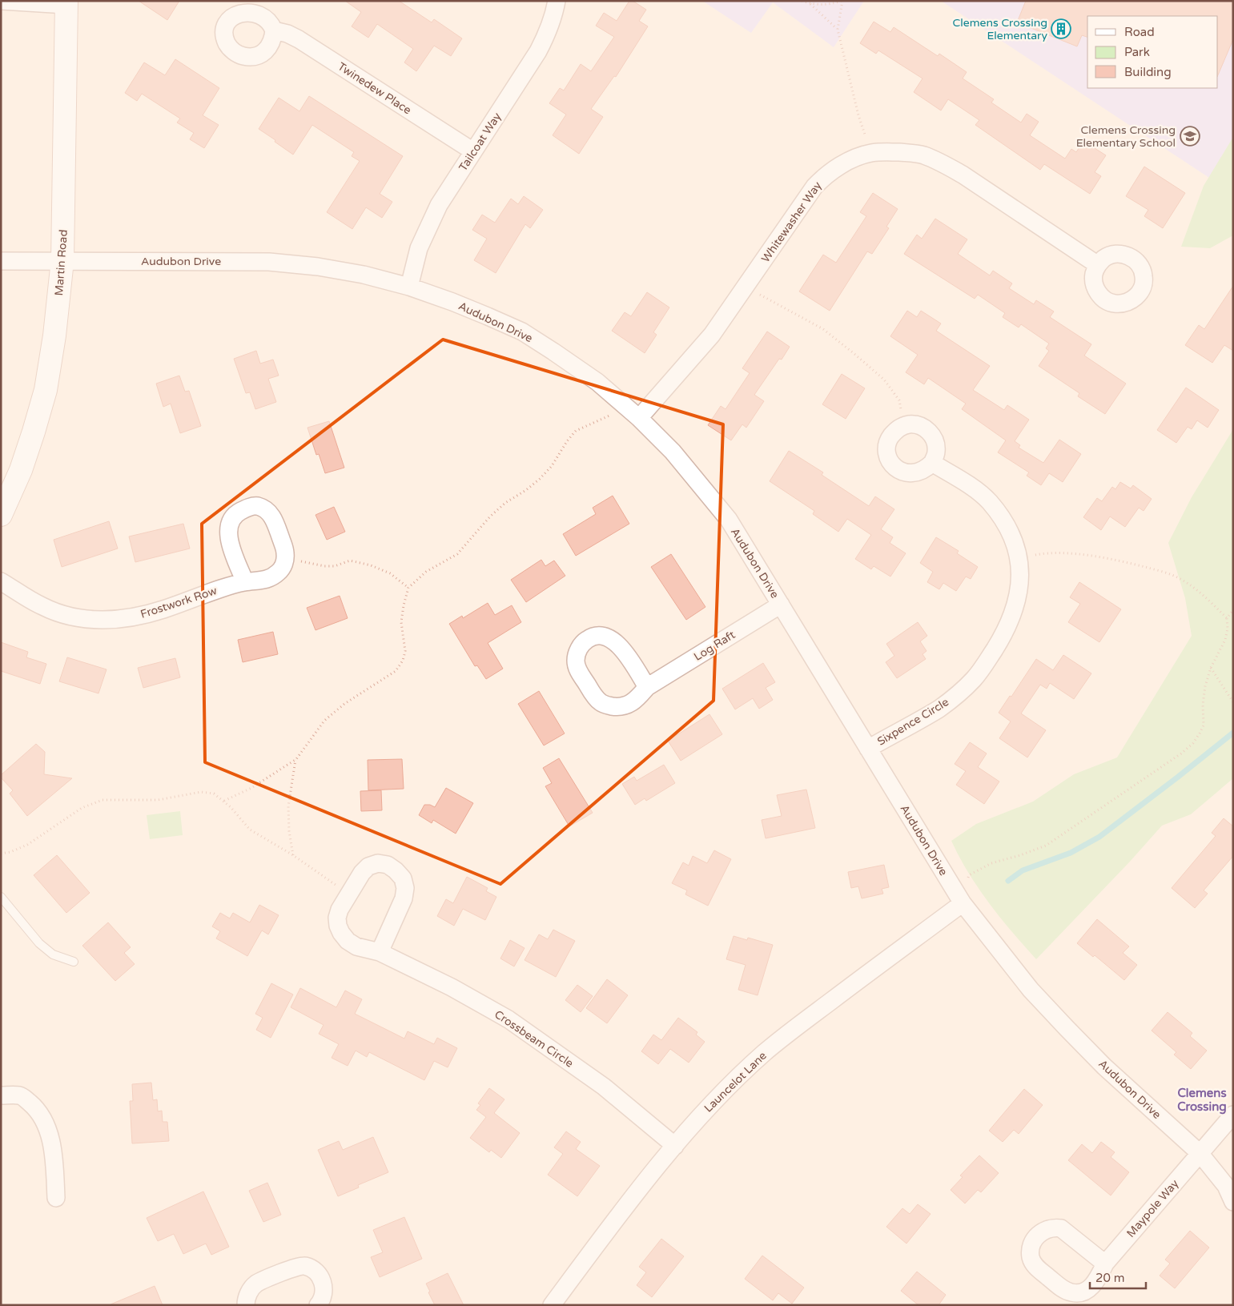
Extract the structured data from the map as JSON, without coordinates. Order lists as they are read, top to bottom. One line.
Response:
{"streets":{"street":["Twinedew Place","Tailcoat Way","Whitewasher Way","Audubon Drive","Martin Road","Frostwork Row","Log Raft","Sixpence Circle","Crossbeam Circle","Launcelot Lane","Maypole Way"]},"crossings":[["Twinedew Place","Tailcoat Way"],["Tailcoat Way","Audubon Drive"],["Whitewasher Way","Audubon Drive"],["Audubon Drive","Martin Road"],["Audubon Drive","Log Raft"],["Audubon Drive","Sixpence Circle"],["Audubon Drive","Launcelot Lane"],["Audubon Drive","Maypole Way"],["Crossbeam Circle","Launcelot Lane"]],"districts":["Clemens Crossing"],"places":{"building":["Clemens Crossing Elementary"],"school or university":["Clemens Crossing Elementary School"]},"legend":["Road","Park","Building"],"scale_bar":"20 m"}
